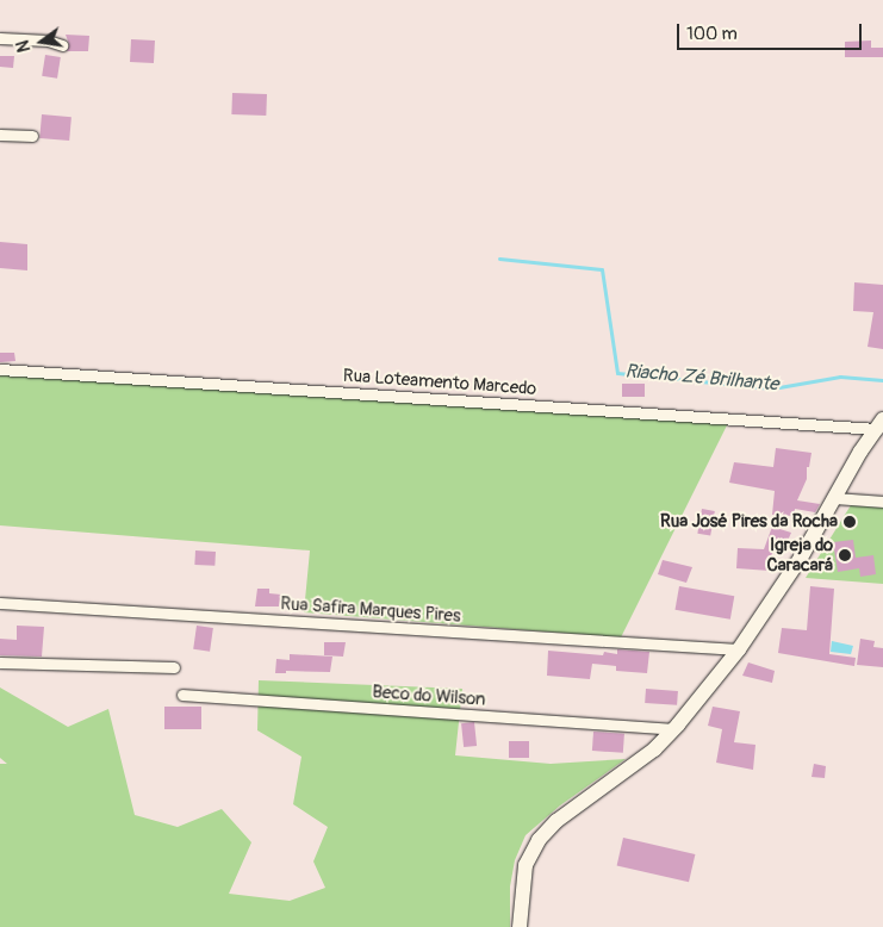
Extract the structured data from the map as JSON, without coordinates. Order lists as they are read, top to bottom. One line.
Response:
{"streets":{"street":["Rua Loteamento Marcedo","Rua Safira Marques Pires","Beco do Wilson"]},"water":["Riacho Zé Brilhante"],"places":["Rua José Pires da Rocha","Igreja do Caracará"],"scale_bar":"100 m","north":"left"}
